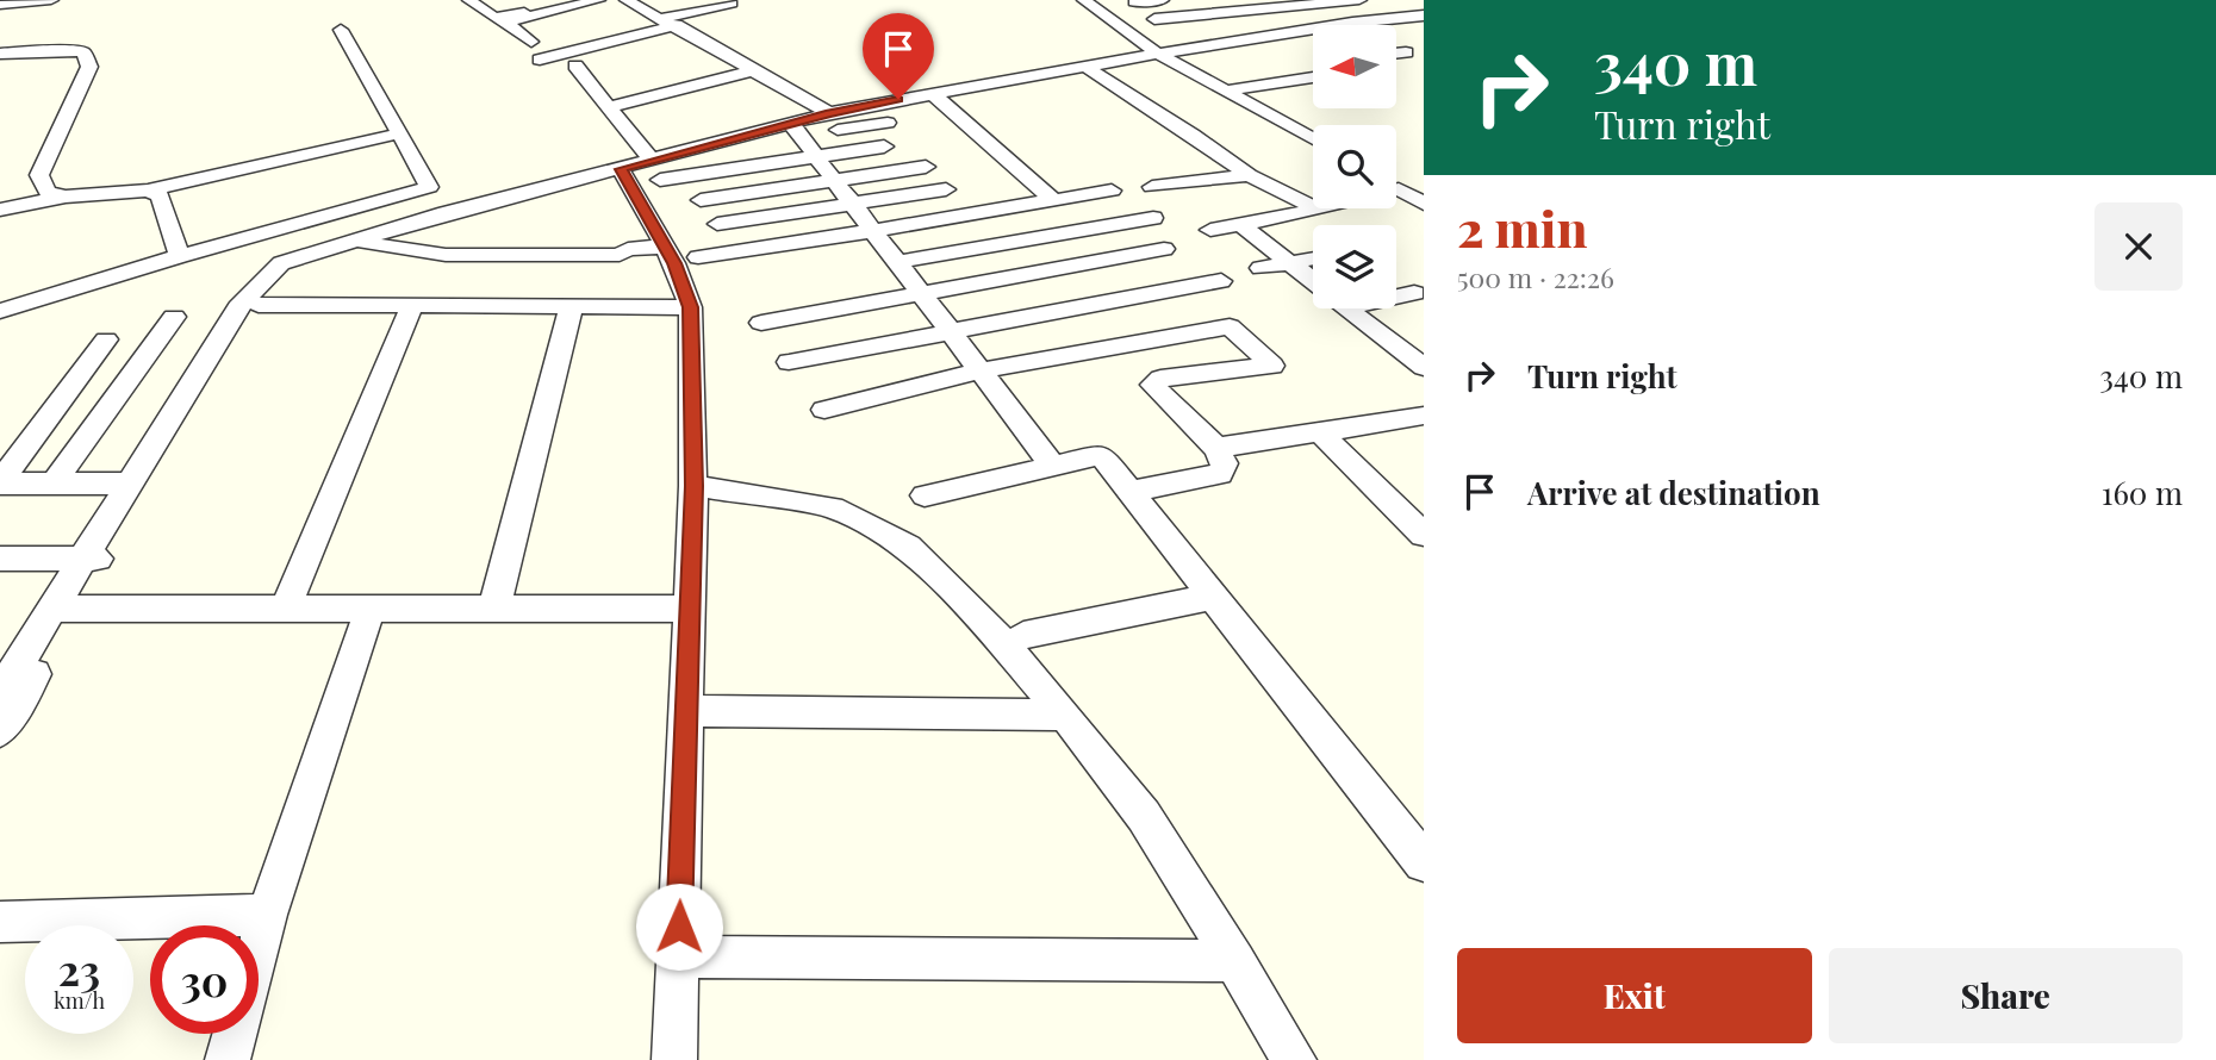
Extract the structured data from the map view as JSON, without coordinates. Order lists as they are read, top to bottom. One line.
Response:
{"north":"left","page":{"turn":["340 m","Turn right"],"heading":["2 min","500 m · 22:26"],"list":[{"name":"Turn right","value":"340 m"},{"name":"Arrive at destination","value":"160 m"}],"speed":"23 km/h","limit":"30","buttons":["Exit","Share"]}}
